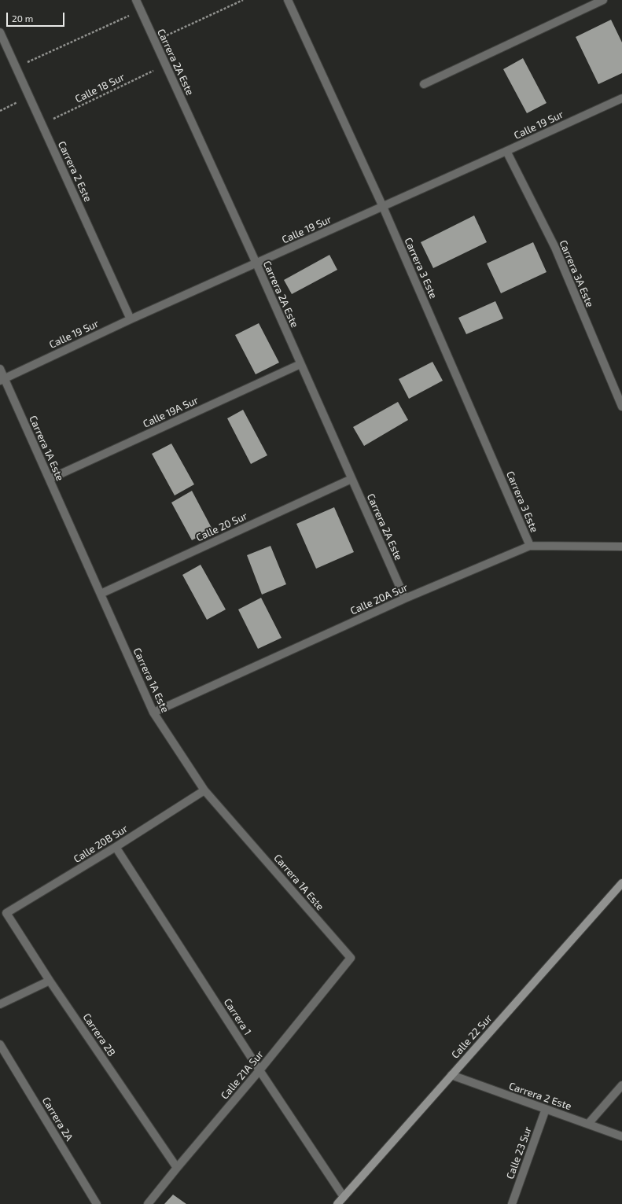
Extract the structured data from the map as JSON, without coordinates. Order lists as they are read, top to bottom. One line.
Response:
{"streets":{"main road":["Calle 22 Sur"],"street":["Carrera 2A Este","Calle 19 Sur","Carrera 2 Este","Carrera 3 Este","Carrera 3A Este","Calle 19A Sur","Carrera 1A Este","Calle 20 Sur","Calle 20A Sur","Calle 20B Sur","Carrera 1","Carrera 2B","Calle 21A Sur","Carrera 2A","Calle 23 Sur"],"path":["Calle 18 Sur"]},"crossings":[["Carrera 2A Este","Calle 18 Sur"],["Carrera 2A Este","Calle 19 Sur"],["Carrera 2A Este","Calle 19A Sur"],["Carrera 2A Este","Calle 20 Sur"],["Carrera 2A Este","Calle 20A Sur"],["Calle 18 Sur","Carrera 2 Este"],["Calle 19 Sur","Carrera 2 Este"],["Calle 19 Sur","Carrera 3 Este"],["Calle 19 Sur","Carrera 3A Este"],["Calle 19 Sur","Carrera 1A Este"],["Carrera 2 Este","Calle 22 Sur"],["Carrera 2 Este","Calle 23 Sur"],["Carrera 3 Este","Calle 20A Sur"],["Calle 19A Sur","Carrera 1A Este"],["Carrera 1A Este","Calle 20 Sur"],["Carrera 1A Este","Calle 20A Sur"],["Carrera 1A Este","Calle 20B Sur"],["Carrera 1A Este","Calle 21A Sur"],["Calle 20B Sur","Carrera 1"],["Calle 20B Sur","Carrera 2B"],["Carrera 1","Calle 22 Sur"],["Carrera 1","Calle 21A Sur"],["Carrera 2B","Calle 21A Sur"]],"scale_bar":"20 m"}
